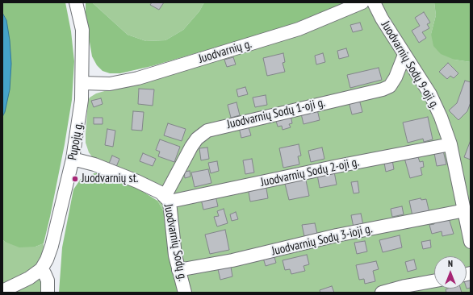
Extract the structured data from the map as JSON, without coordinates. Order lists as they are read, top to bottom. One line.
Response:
{"streets":{"street":["Juodvarnių g.","Juodvarnių Sodų 9-oji g.","Juodvarnių Sodų 1-oji g.","Pupojų g.","Juodvarnių Sodų 2-oji g.","Juodvarnių Sodų 3-ioji g.","Juodvarnių Sodų g."]},"crossings":[["Juodvarnių g.","Pupojų g."],["Juodvarnių Sodų 9-oji g.","Juodvarnių Sodų 1-oji g."],["Juodvarnių Sodų 9-oji g.","Juodvarnių Sodų 2-oji g."],["Juodvarnių Sodų 9-oji g.","Juodvarnių Sodų 3-ioji g."],["Juodvarnių Sodų 1-oji g.","Juodvarnių Sodų 2-oji g."],["Juodvarnių Sodų 1-oji g.","Juodvarnių Sodų g."],["Pupojų g.","Juodvarnių Sodų g."],["Juodvarnių Sodų 2-oji g.","Juodvarnių Sodų g."],["Juodvarnių Sodų 3-ioji g.","Juodvarnių Sodų g."]],"places":["Juodvarnių st."],"north":"top"}
